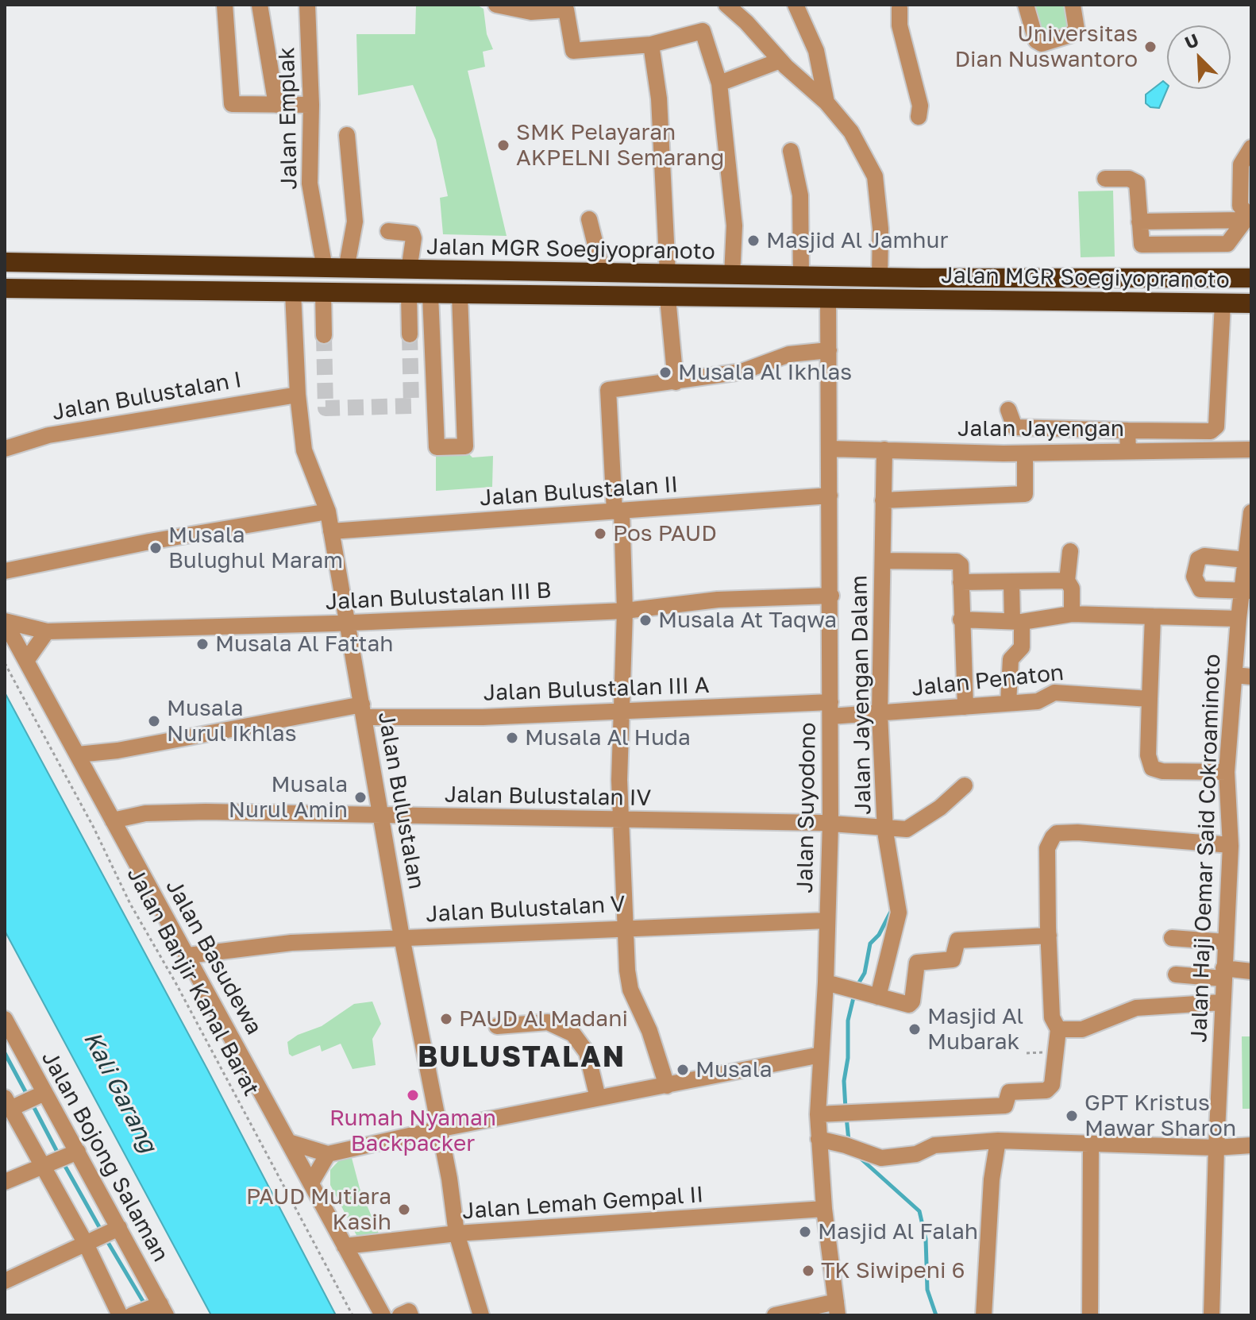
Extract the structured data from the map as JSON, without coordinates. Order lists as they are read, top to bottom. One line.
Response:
{"streets":{"highway":["Jalan MGR Soegiyopranoto"],"street":["Jalan Emplak","Jalan Bulustalan I","Jalan Jayengan","Jalan Bulustalan II","Jalan Bulustalan III B","Jalan Penaton","Jalan Bulustalan III A","Jalan Jayengan Dalam","Jalan Bulustalan IV","Jalan Bulustalan","Jalan Suyodono","Jalan Haji Oemar Said Cokroaminoto","Jalan Bulustalan V","Jalan Basudewa","Jalan Bojong Salaman","Jalan Lemah Gempal II"],"path":["Jalan Banjir Kanal Barat"]},"crossings":[["Jalan Emplak","Jalan MGR Soegiyopranoto"],["Jalan MGR Soegiyopranoto","Jalan Bulustalan"],["Jalan MGR Soegiyopranoto","Jalan Suyodono"],["Jalan Bulustalan I","Jalan Bulustalan"],["Jalan Jayengan","Jalan Jayengan Dalam"],["Jalan Jayengan","Jalan Suyodono"],["Jalan Bulustalan II","Jalan Bulustalan"],["Jalan Bulustalan II","Jalan Suyodono"],["Jalan Bulustalan III B","Jalan Bulustalan"],["Jalan Bulustalan III B","Jalan Suyodono"],["Jalan Bulustalan III B","Jalan Basudewa"],["Jalan Penaton","Jalan Bulustalan III A"],["Jalan Penaton","Jalan Jayengan Dalam"],["Jalan Penaton","Jalan Suyodono"],["Jalan Bulustalan III A","Jalan Bulustalan"],["Jalan Bulustalan III A","Jalan Suyodono"],["Jalan Bulustalan III A","Jalan Basudewa"],["Jalan Jayengan Dalam","Jalan Bulustalan IV"],["Jalan Bulustalan IV","Jalan Bulustalan"],["Jalan Bulustalan IV","Jalan Suyodono"],["Jalan Bulustalan IV","Jalan Basudewa"],["Jalan Bulustalan","Jalan Bulustalan V"],["Jalan Bulustalan","Jalan Lemah Gempal II"],["Jalan Suyodono","Jalan Bulustalan V"],["Jalan Suyodono","Jalan Lemah Gempal II"],["Jalan Bulustalan V","Jalan Basudewa"],["Jalan Basudewa","Jalan Lemah Gempal II"]],"districts":["BULUSTALAN"],"water":["Kali Garang"],"places":["Universitas Dian Nuswantoro","SMK Pelayaran AKPELNI Semarang","Masjid Al Jamhur","Musala Al Ikhlas","Pos PAUD","Musala Bulughul Maram","Musala At Taqwa","Musala Al Fattah","Musala Nurul Ikhlas","Musala Al Huda","Musala Nurul Amin","PAUD Al Madani","Masjid Al Mubarak","Musala","Rumah Nyaman Backpacker","GPT Kristus Mawar Sharon","PAUD Mutiara Kasih","Masjid Al Falah","TK Siwipeni 6"],"north":"top left"}
